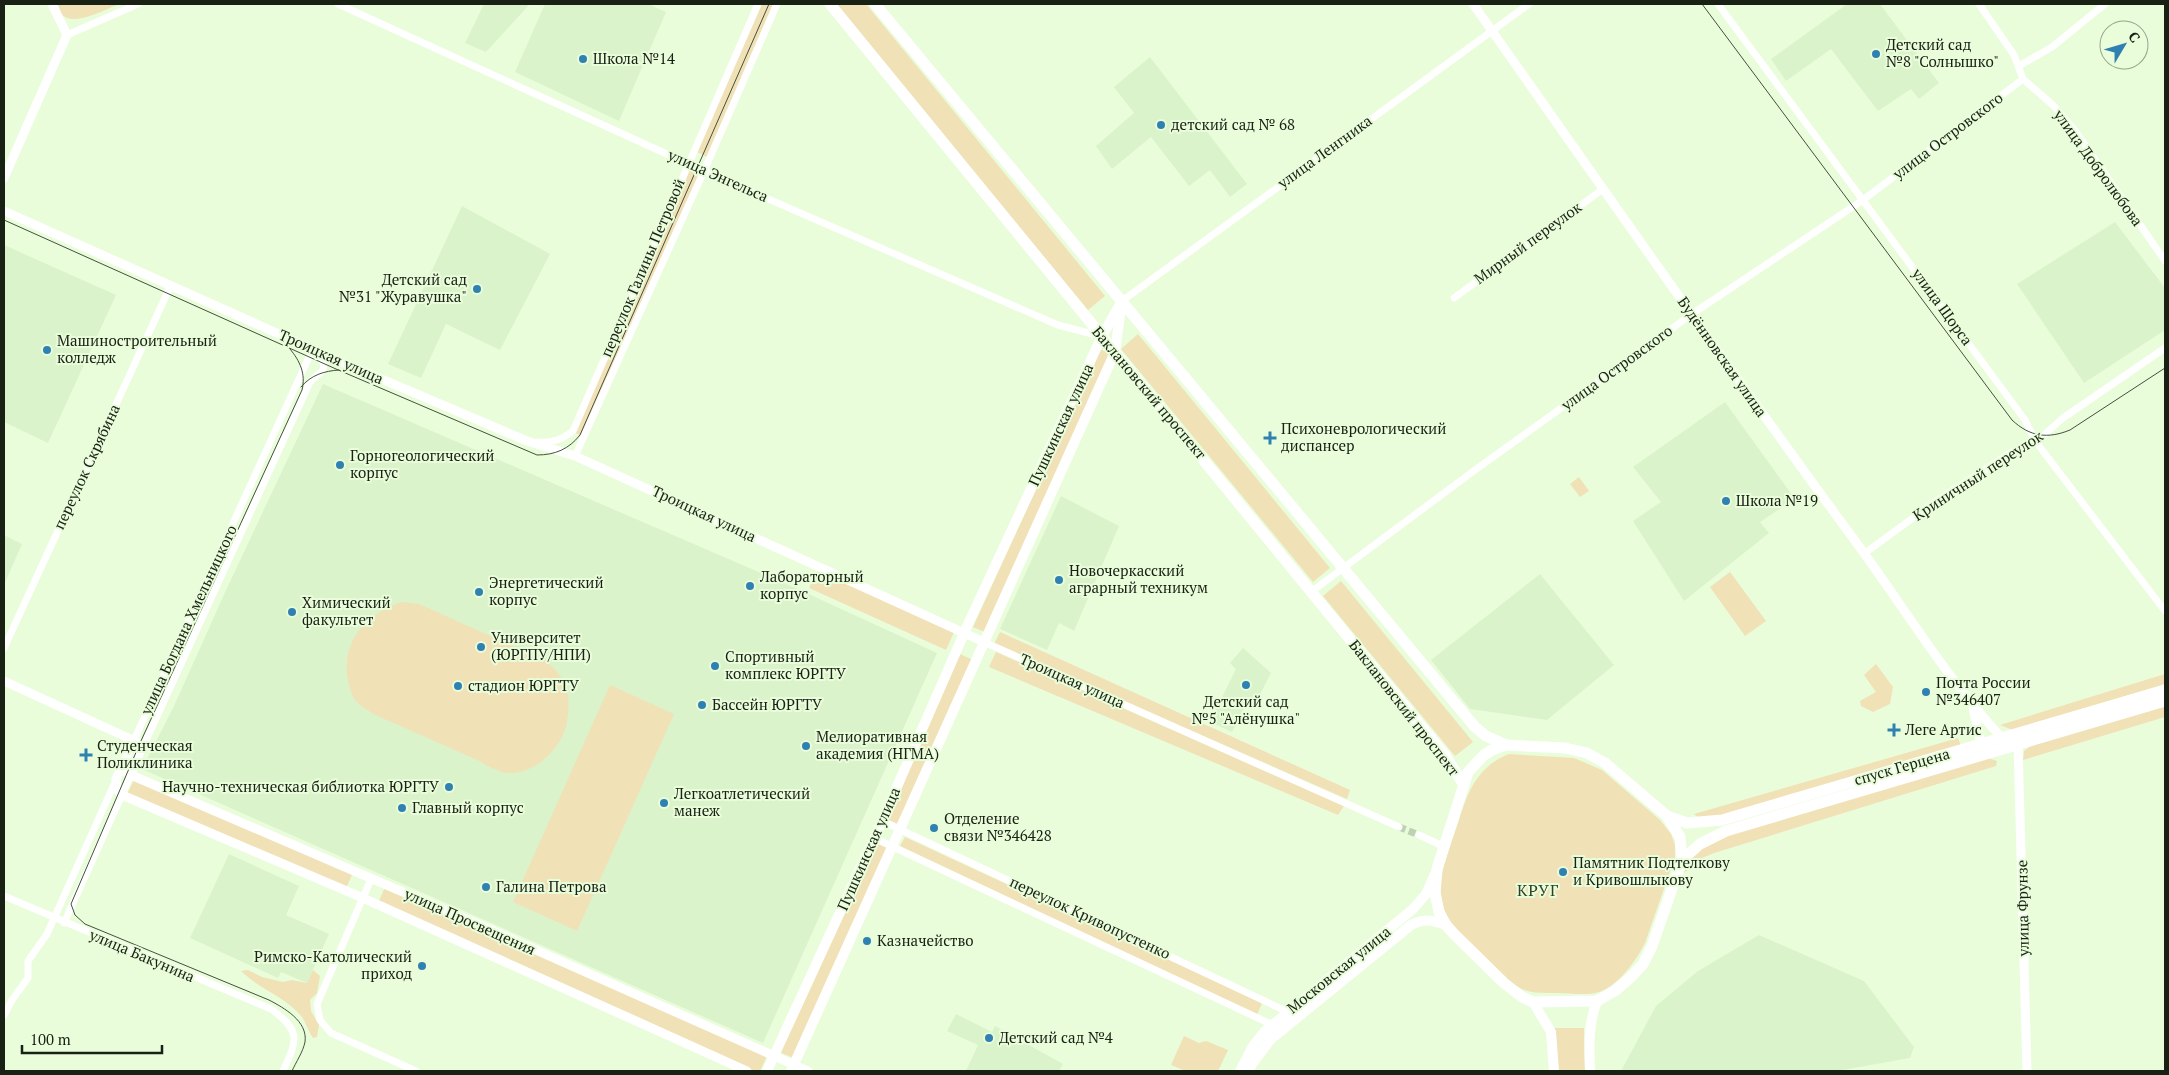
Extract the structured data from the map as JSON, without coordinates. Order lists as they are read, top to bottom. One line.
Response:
{"streets":{"main road":["Баклановский проспект","Пушкинская улица","спуск Герцена","Московская улица"],"street":["улица Островского","улица Ленгника","улица Добролюбова","улица Энгельса","Мирный переулок","переулок Галины Петровой","улица Щорса","Троицкая улица","Будённовская улица","переулок Скрябина","Криничный переулок","улица Богдана Хмельницкого","улица Фрунзе","переулок Кривопустенко","улица Просвещения","улица Бакунина"]},"crossings":[["улица Островского","улица Добролюбова"],["улица Островского","улица Щорса"],["улица Островского","Будённовская улица"],["улица Островского","Баклановский проспект"],["улица Ленгника","Будённовская улица"],["улица Ленгника","Пушкинская улица"],["улица Энгельса","переулок Галины Петровой"],["улица Энгельса","Баклановский проспект"],["улица Энгельса","Пушкинская улица"],["Мирный переулок","Будённовская улица"],["переулок Галины Петровой","Троицкая улица"],["улица Щорса","Криничный переулок"],["Троицкая улица","Пушкинская улица"],["Троицкая улица","переулок Скрябина"],["Троицкая улица","улица Богдана Хмельницкого"],["Будённовская улица","Криничный переулок"],["Будённовская улица","спуск Герцена"],["Баклановский проспект","Пушкинская улица"],["Пушкинская улица","переулок Кривопустенко"],["Пушкинская улица","улица Просвещения"],["улица Богдана Хмельницкого","улица Просвещения"],["улица Богдана Хмельницкого","улица Бакунина"],["спуск Герцена","улица Фрунзе"],["переулок Кривопустенко","Московская улица"]],"districts":["КРУГ"],"places":{"other":["Детский сад №8 \"Солнышко\"","Школа №14","детский сад № 68","Детский сад №31 \"Журавушка\"","Машиностроительный колледж","Горногеологический корпус","Школа №19","Новочеркасский аграрный техникум","Лабораторный корпус","Энергетический корпус","Химический факультет","Университет (ЮРГПУ/НПИ)","Спортивный комплекс ЮРГТУ","Детский сад №5 \"Алёнушка\"","стадион ЮРГТУ","Почта России №346407","Бассейн ЮРГТУ","Мелиоративная академия (НГМА)","Научно-техническая библиотка ЮРГТУ","Легкоатлетический манеж","Главный корпус","Отделение связи №346428","Памятник Подтелкову и Кривошлыкову","Галина Петрова","Казначейство","Римско-Католический приход","Детский сад №4"],"health":["Психоневрологический диспансер","Леге Артис","Студенческая Поликлиника"]},"scale_bar":"100 m","north":"top right"}
